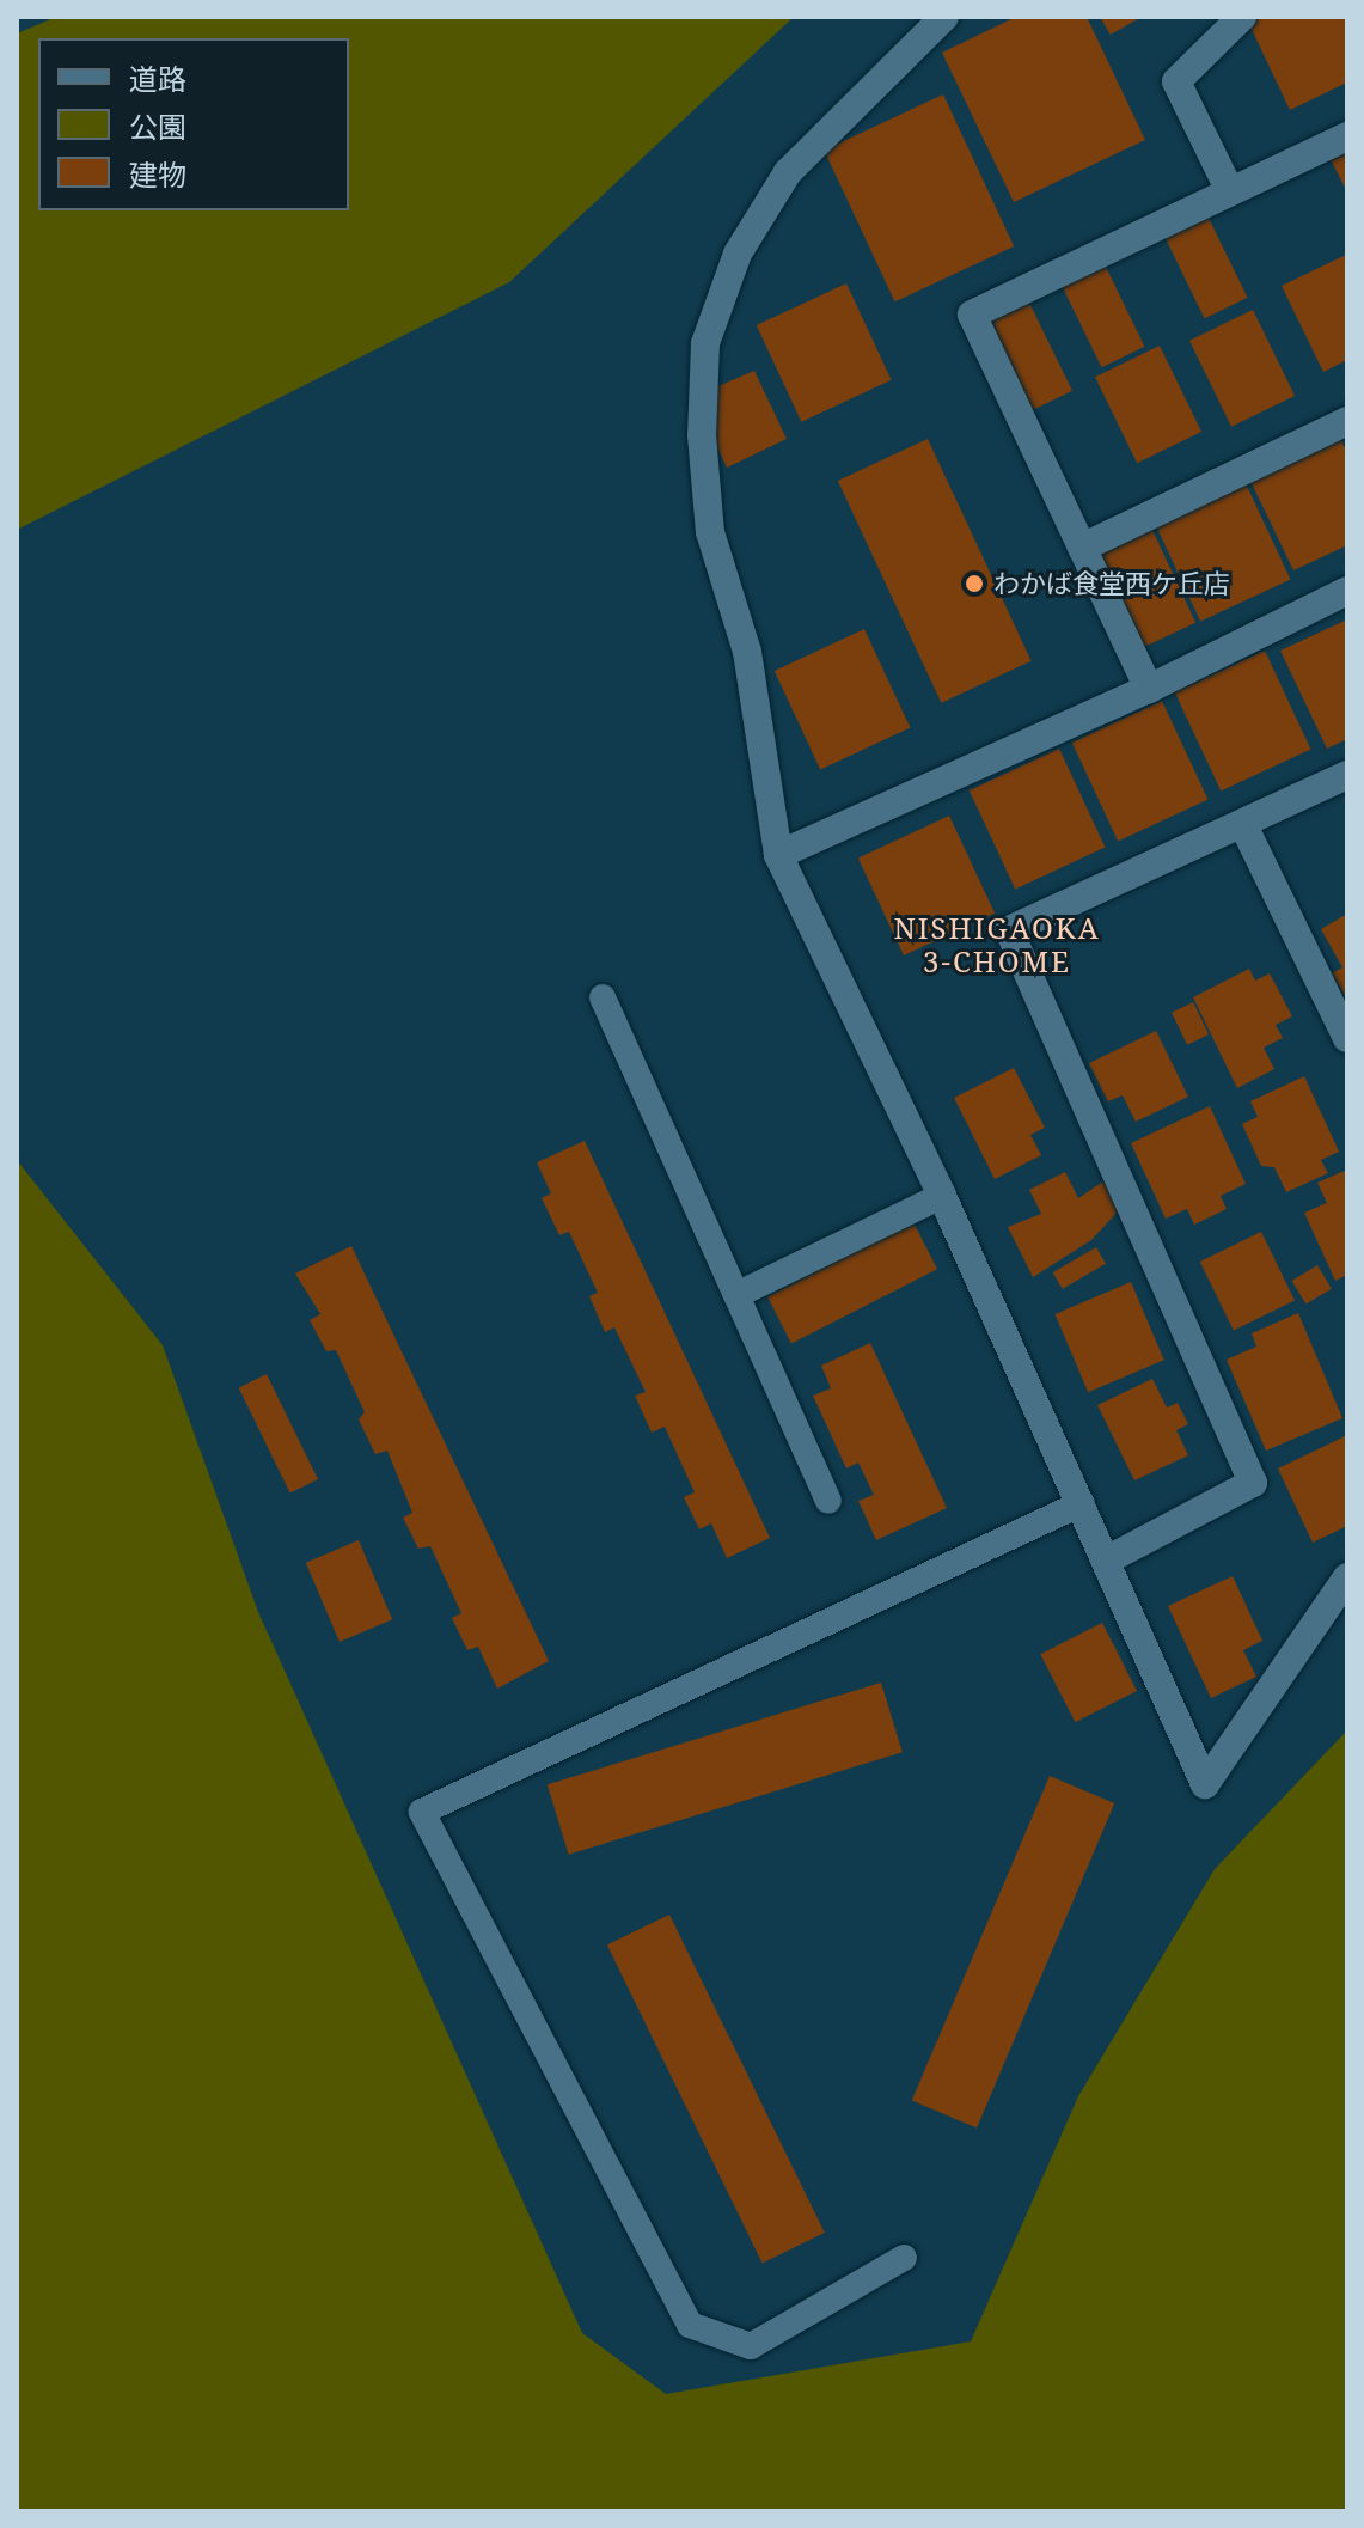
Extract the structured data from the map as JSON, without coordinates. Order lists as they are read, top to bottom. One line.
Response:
{"districts":["NISHIGAOKA 3-CHOME"],"places":["わかば食堂西ケ丘店"],"legend":["道路","公園","建物"]}
